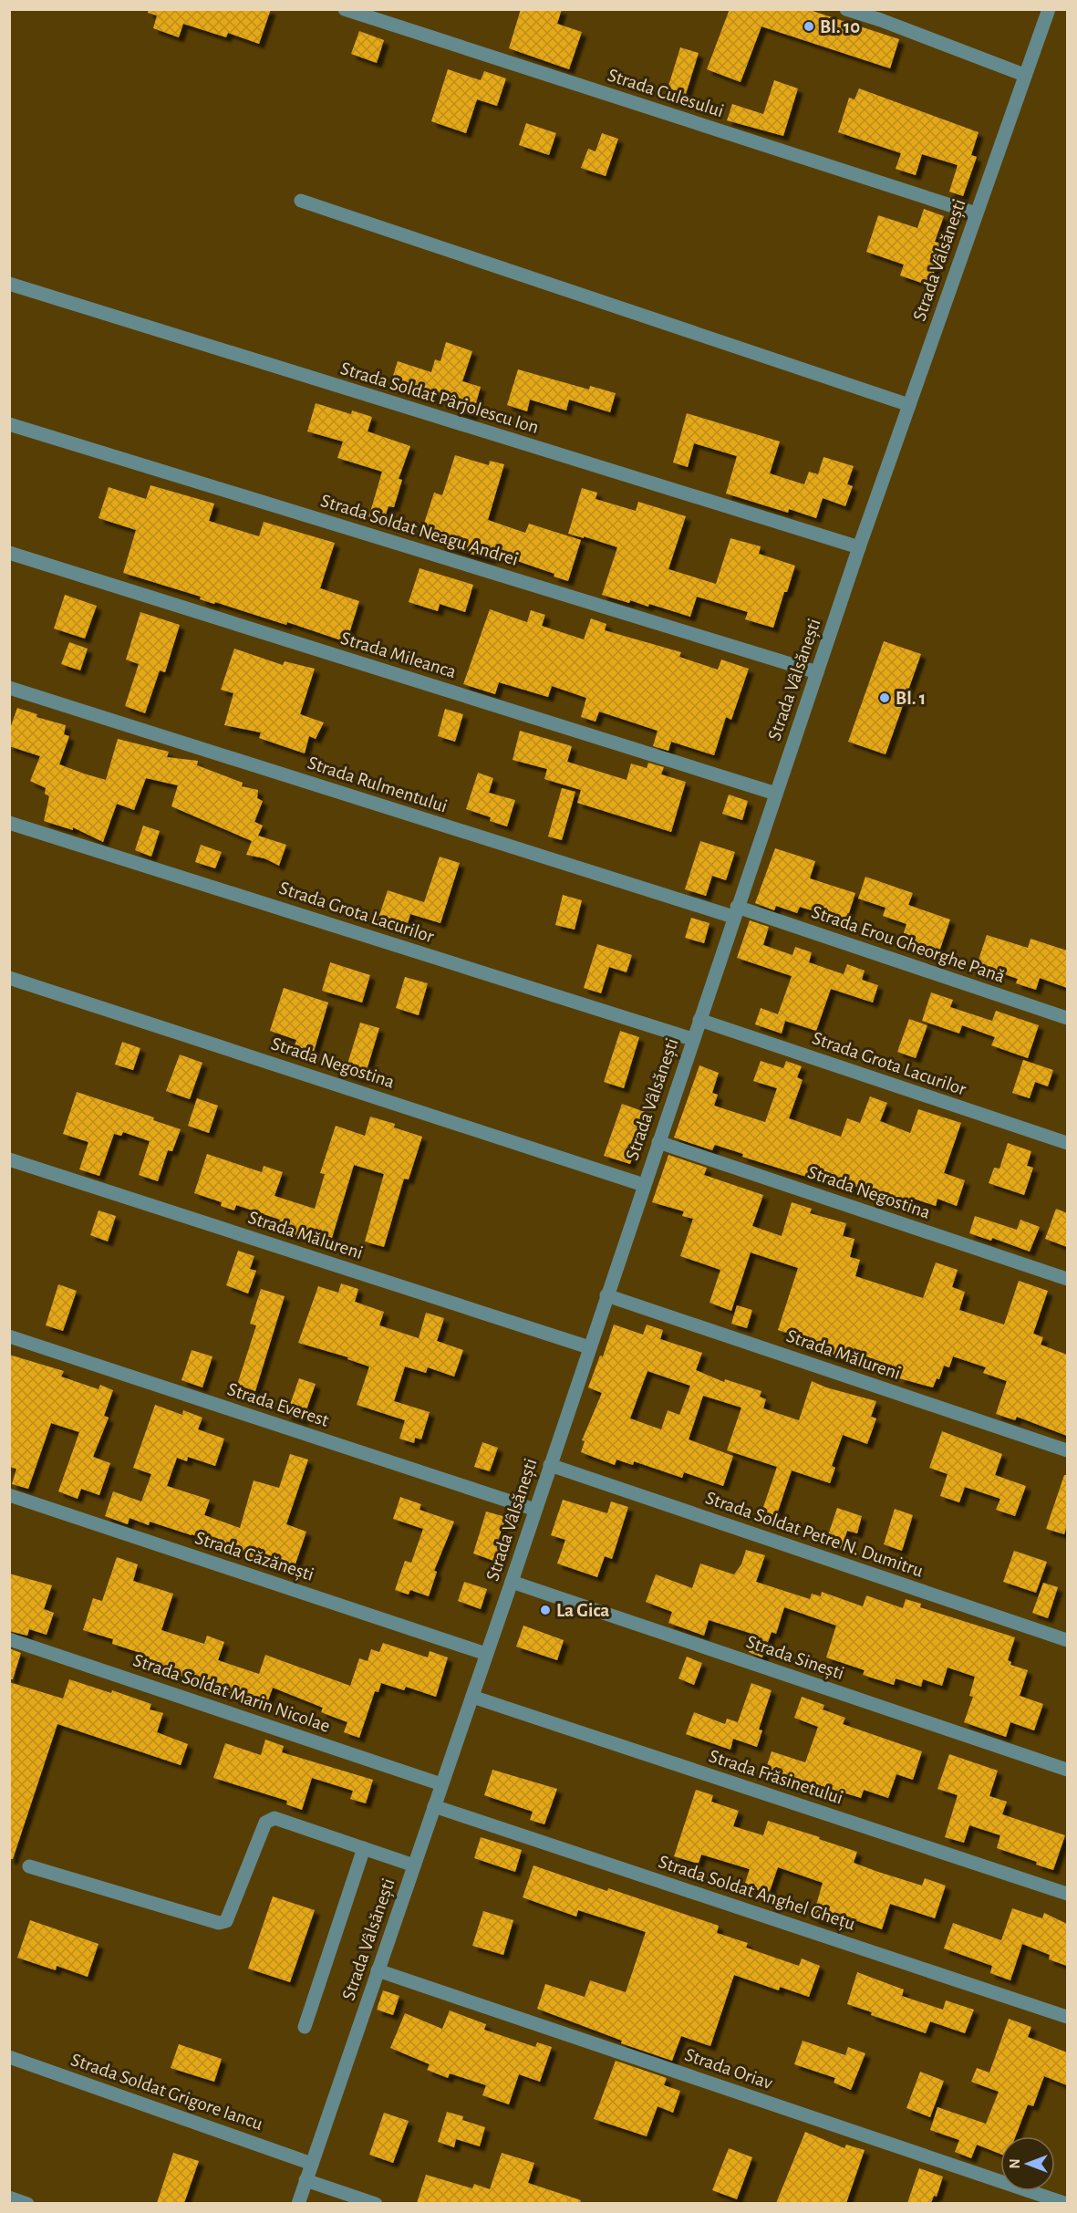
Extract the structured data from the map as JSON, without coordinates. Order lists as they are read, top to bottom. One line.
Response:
{"streets":{"street":["Strada Culesului","Strada Vâlsănești","Strada Soldat Pârjolescu Ion","Strada Soldat Neagu Andrei","Strada Mileanca","Strada Rulmentului","Strada Grota Lacurilor","Strada Erou Gheorghe Pană","Strada Negostina","Strada Mălureni","Strada Everest","Strada Soldat Petre N. Dumitru","Strada Căzănești","Strada Sinești","Strada Soldat Marin Nicolae","Strada Frăsinetului","Strada Soldat Anghel Ghețu","Strada Oriav","Strada Soldat Grigore Iancu"]},"crossings":[["Strada Culesului","Strada Vâlsănești"],["Strada Vâlsănești","Strada Soldat Pârjolescu Ion"],["Strada Vâlsănești","Strada Soldat Neagu Andrei"],["Strada Vâlsănești","Strada Mileanca"],["Strada Vâlsănești","Strada Rulmentului"],["Strada Vâlsănești","Strada Grota Lacurilor"],["Strada Vâlsănești","Strada Erou Gheorghe Pană"],["Strada Vâlsănești","Strada Negostina"],["Strada Vâlsănești","Strada Mălureni"],["Strada Vâlsănești","Strada Everest"],["Strada Vâlsănești","Strada Soldat Petre N. Dumitru"],["Strada Vâlsănești","Strada Căzănești"],["Strada Vâlsănești","Strada Sinești"],["Strada Vâlsănești","Strada Soldat Marin Nicolae"],["Strada Vâlsănești","Strada Frăsinetului"],["Strada Vâlsănești","Strada Soldat Anghel Ghețu"],["Strada Vâlsănești","Strada Oriav"],["Strada Vâlsănești","Strada Soldat Grigore Iancu"],["Strada Rulmentului","Strada Erou Gheorghe Pană"]],"places":["Bl. 10","Bl. 1","La Gica"],"north":"left"}
